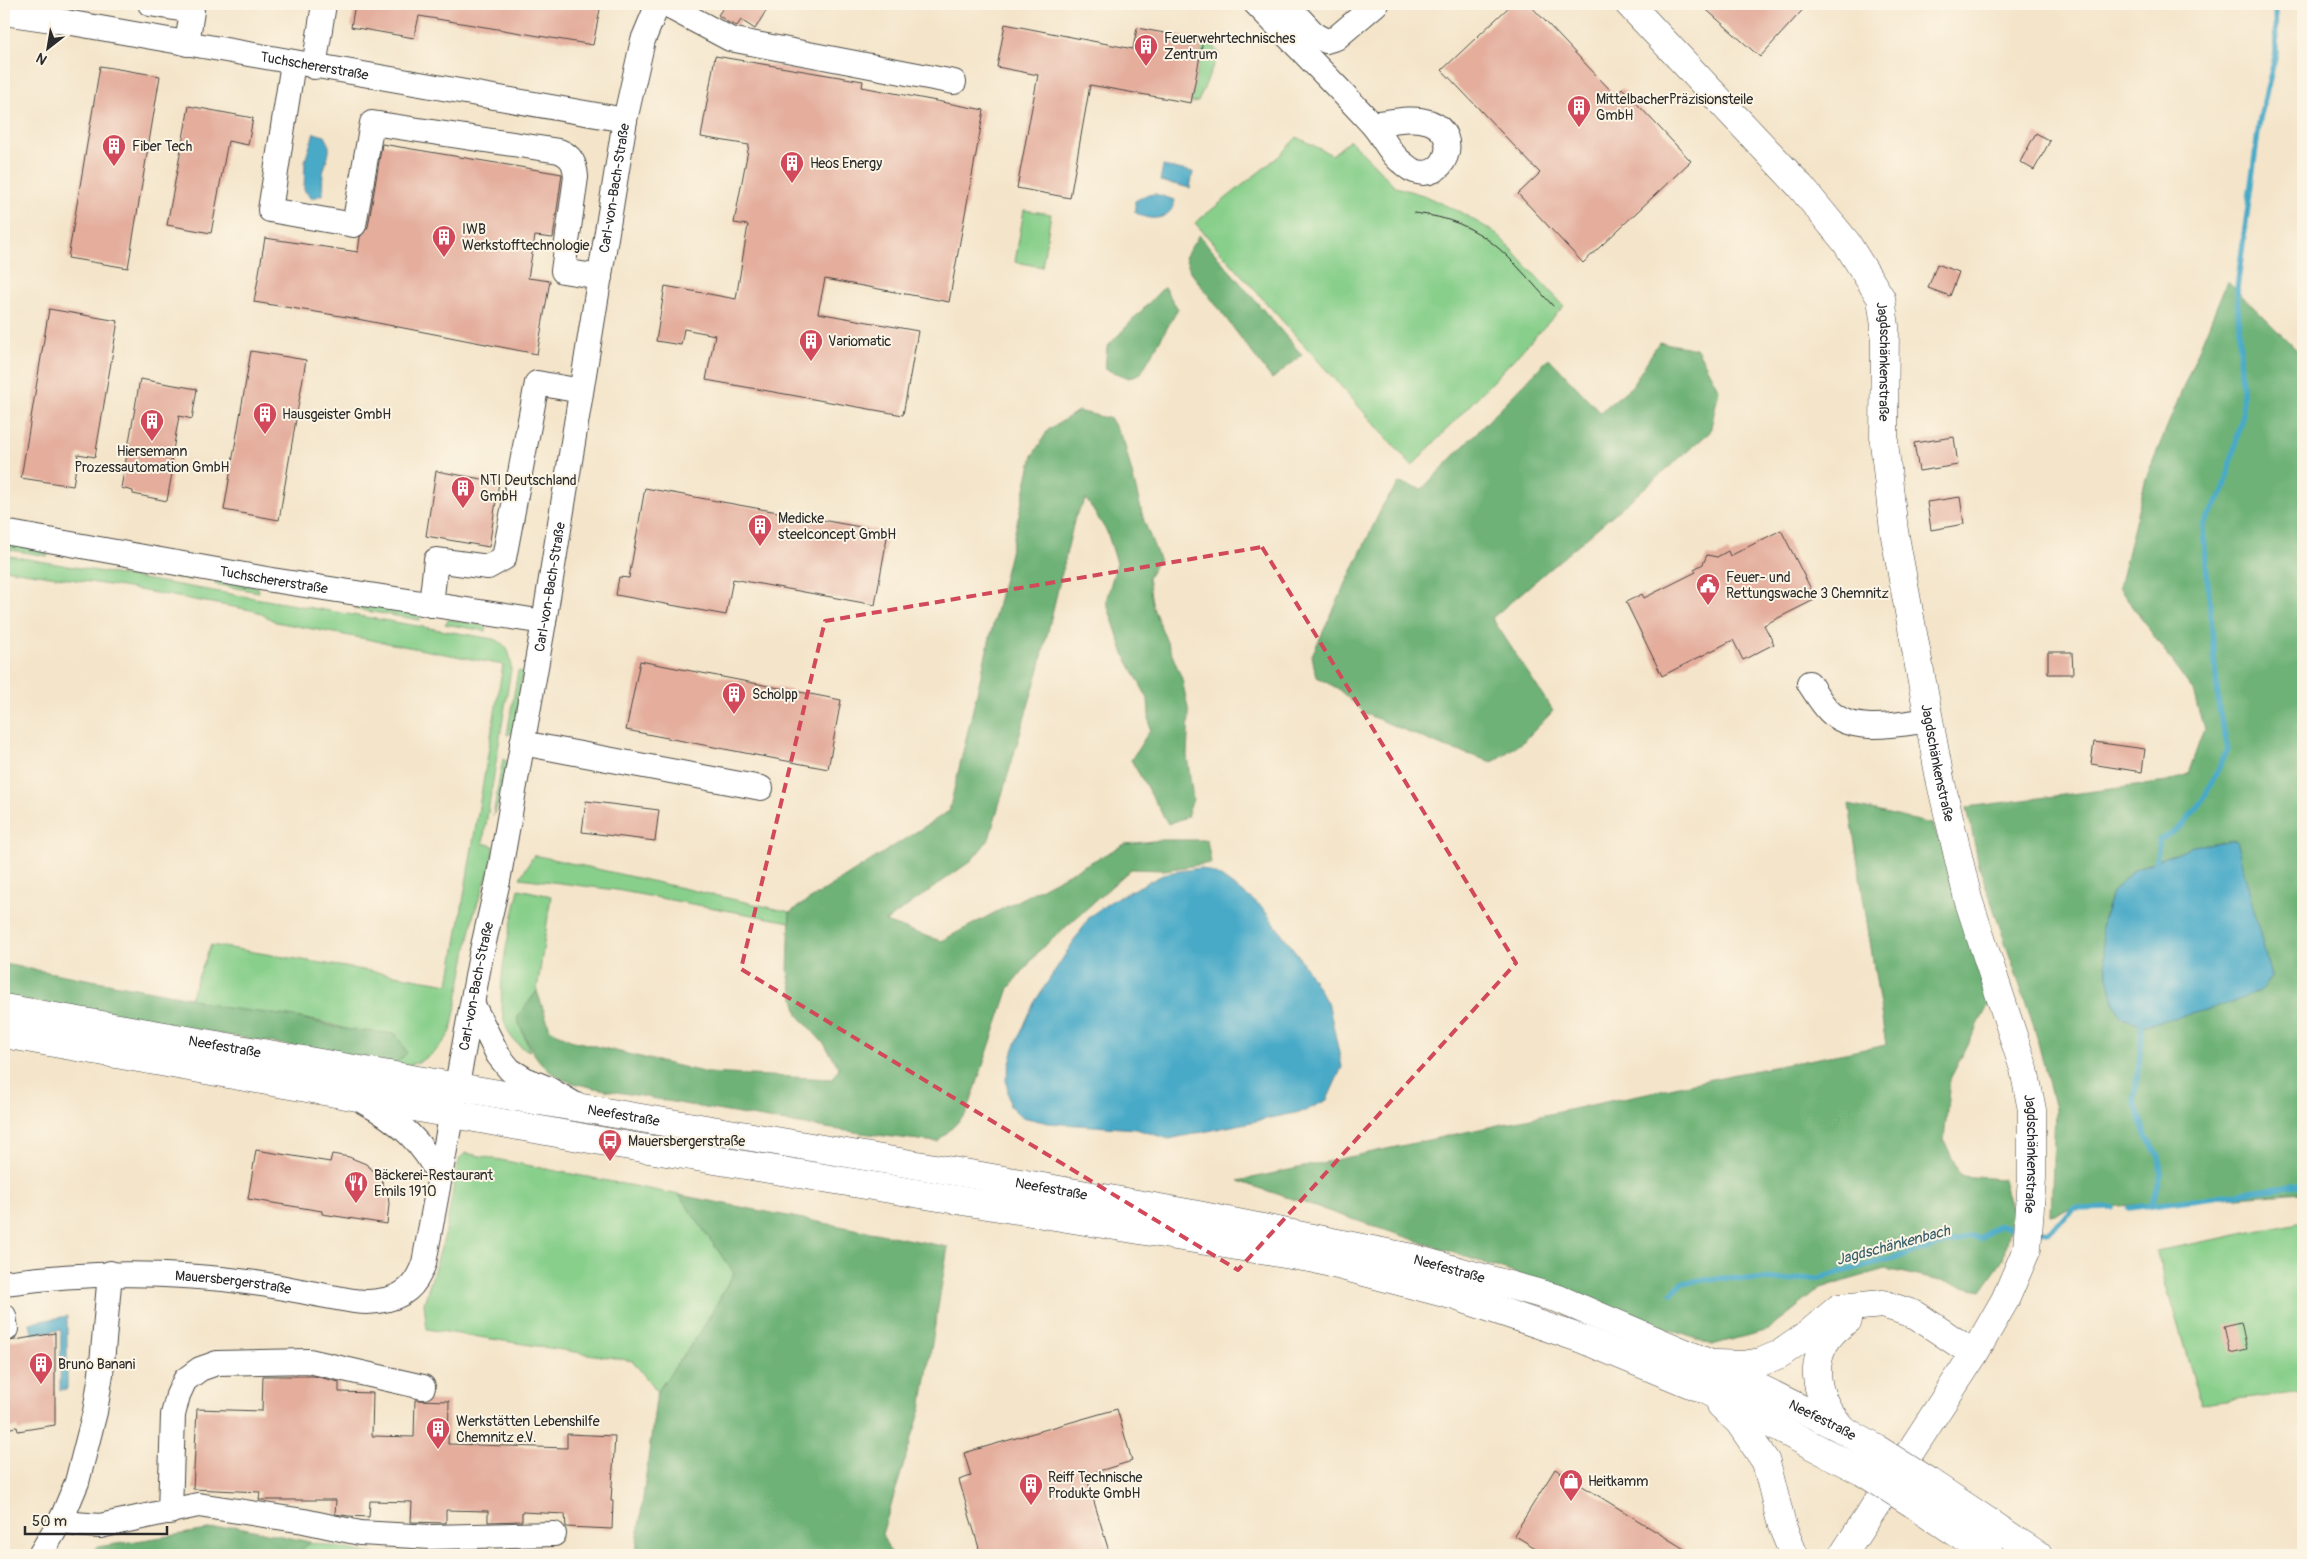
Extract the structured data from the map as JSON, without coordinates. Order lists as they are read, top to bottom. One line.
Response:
{"streets":{"main road":["Jagdschänkenstraße","Neefestraße"],"street":["Tuchschererstraße","Carl-von-Bach-Straße","Mauersbergerstraße"]},"crossings":[["Tuchschererstraße","Carl-von-Bach-Straße"],["Carl-von-Bach-Straße","Neefestraße"],["Carl-von-Bach-Straße","Mauersbergerstraße"],["Neefestraße","Mauersbergerstraße"]],"water":["Jagdschänkenbach"],"places":{"building":["Feuerwehrtechnisches Zentrum","MittelbacherPräzisionsteile GmbH","Fiber Tech","Heos Energy","IWB Werkstofftechnologie","Variomatic","Hausgeister GmbH","Hiersemann Prozessautomation GmbH","NTI Deutschland GmbH","Medicke steelconcept GmbH","Scholpp","Bruno Banani","Werkstätten Lebenshilfe Chemnitz e.V.","Reiff Technische Produkte GmbH"],"public building":["Feuer- und Rettungswache 3 Chemnitz"],"bus stop":["Mauersbergerstraße"],"restaurant":["Bäckerei-Restaurant Emils 1910"],"shop":["Heitkamm"]},"scale_bar":"50 m","north":"bottom left"}
